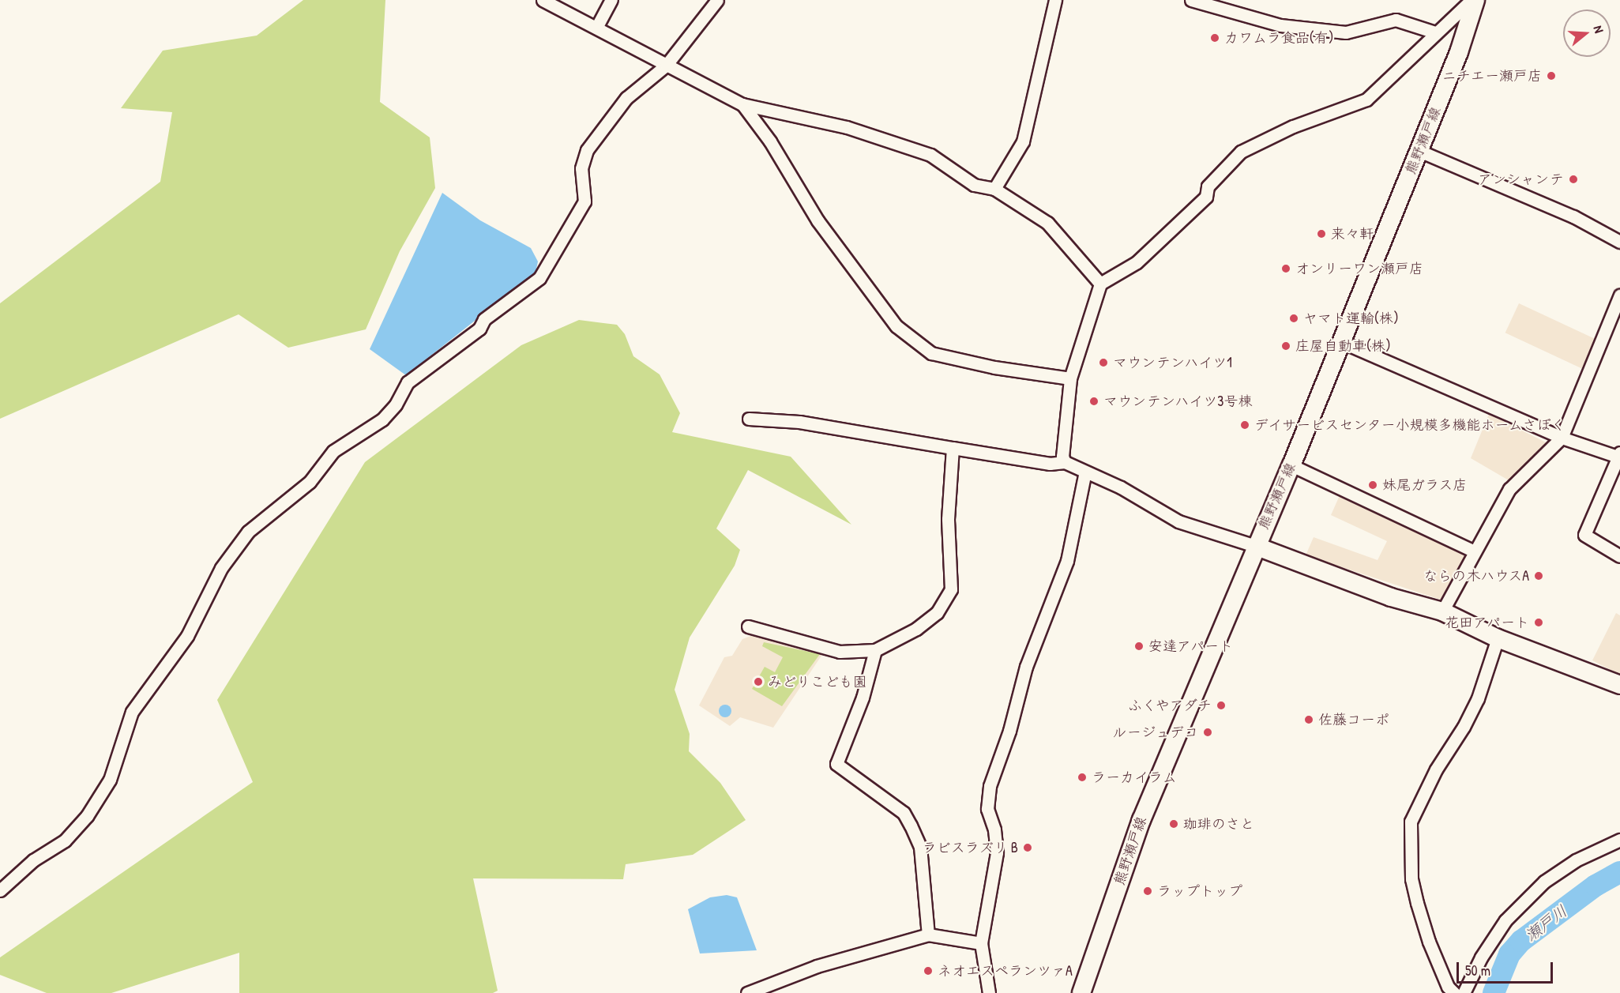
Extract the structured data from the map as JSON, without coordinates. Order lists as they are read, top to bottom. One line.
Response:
{"streets":{"main road":["熊野瀬戸線"]},"water":["瀬戸川"],"places":["カワムラ食品(有)","ニチエー瀬戸店","アンシャンテ","来々軒","オンリーワン瀬戸店","ヤマト運輸(株)","庄屋自動車(株)","マウンテンハイツ1","マウンテンハイツ3号棟","デイサービスセンター小規模多機能ホームさぼく","妹尾ガラス店","ならの木ハウスA","花田アパート","安達アパート","みどりこども園","ふくやアダチ","佐藤コーポ","ルージュデコ","ラーカイラム","珈琲のさと","ラビスラズリ B","ラップトップ","ネオエスペランツァA"],"scale_bar":"50 m","north":"right"}
